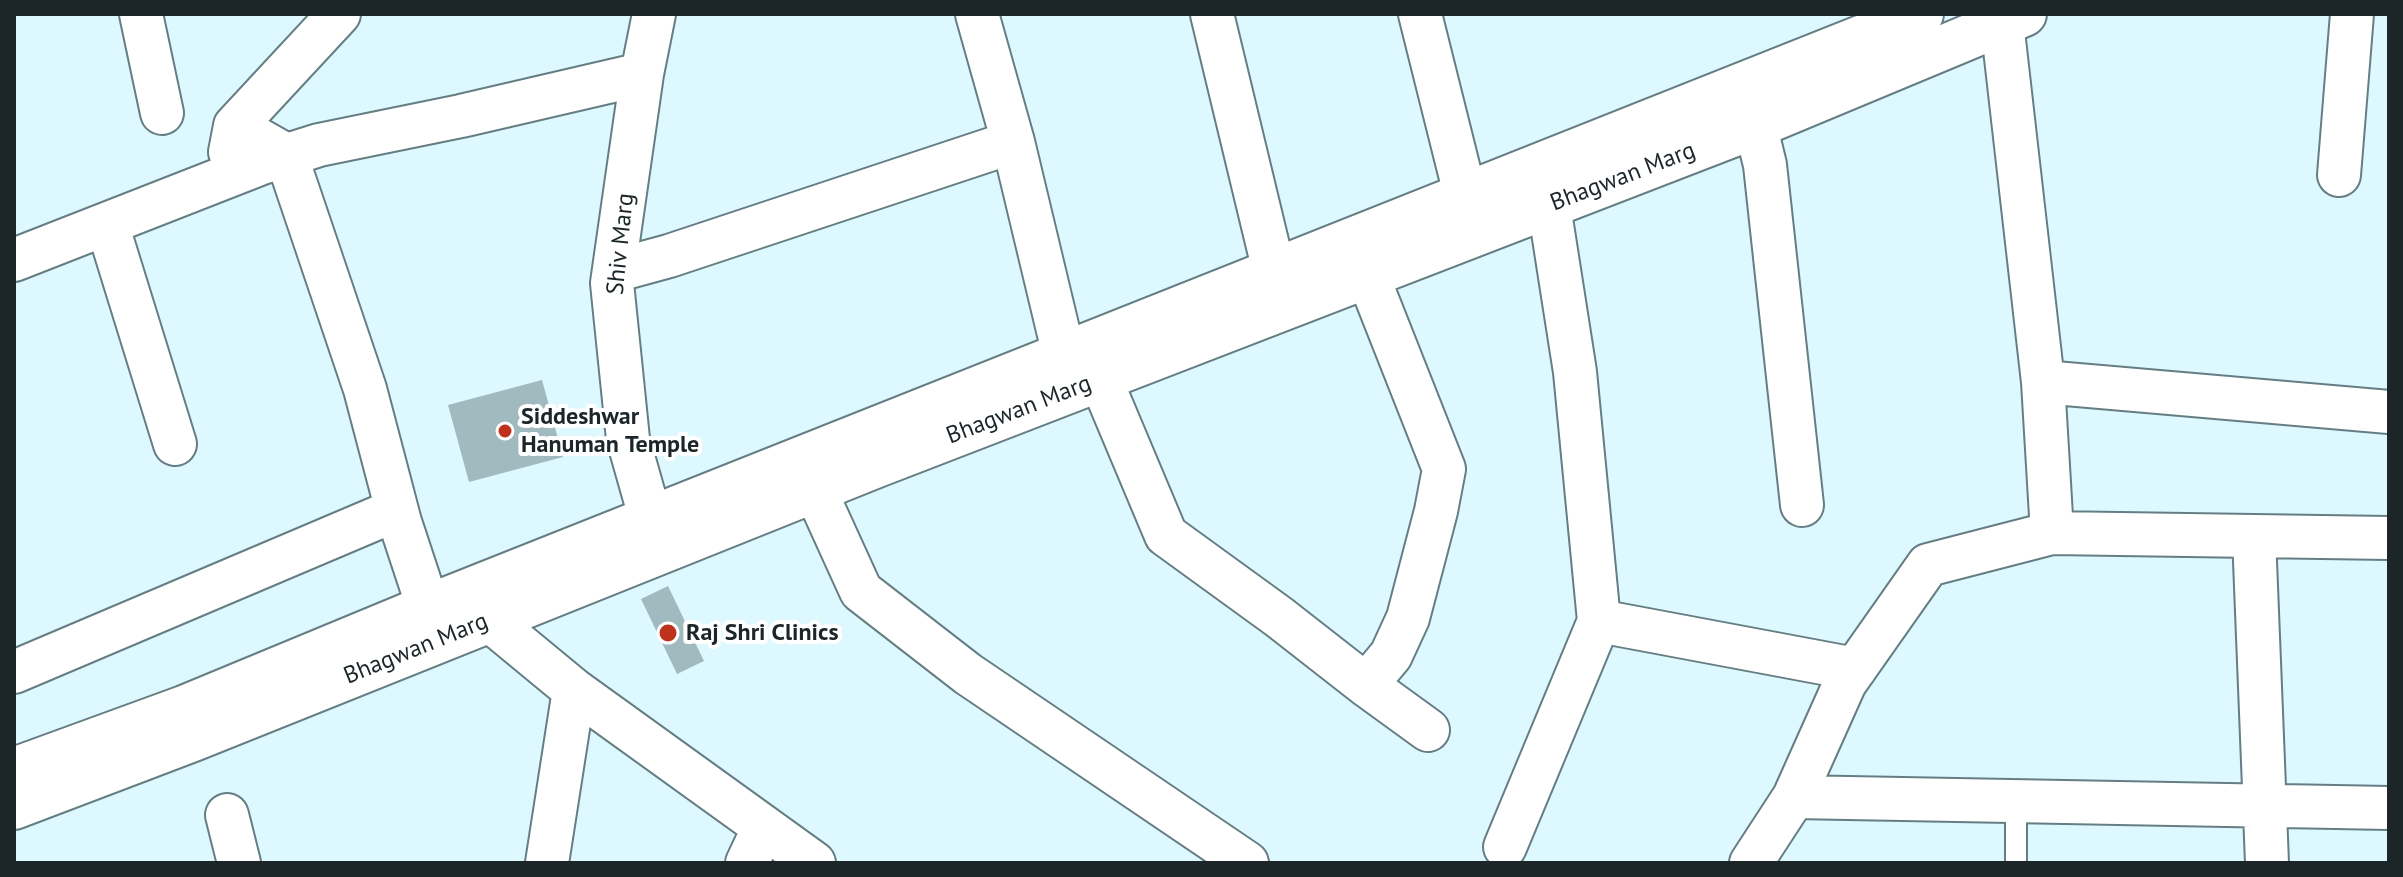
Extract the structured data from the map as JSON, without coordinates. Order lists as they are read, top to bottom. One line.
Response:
{"streets":{"street":["Bhagwan Marg","Shiv Marg"]},"crossings":[["Bhagwan Marg","Shiv Marg"]],"places":["Siddeshwar Hanuman Temple","Raj Shri Clinics"]}
